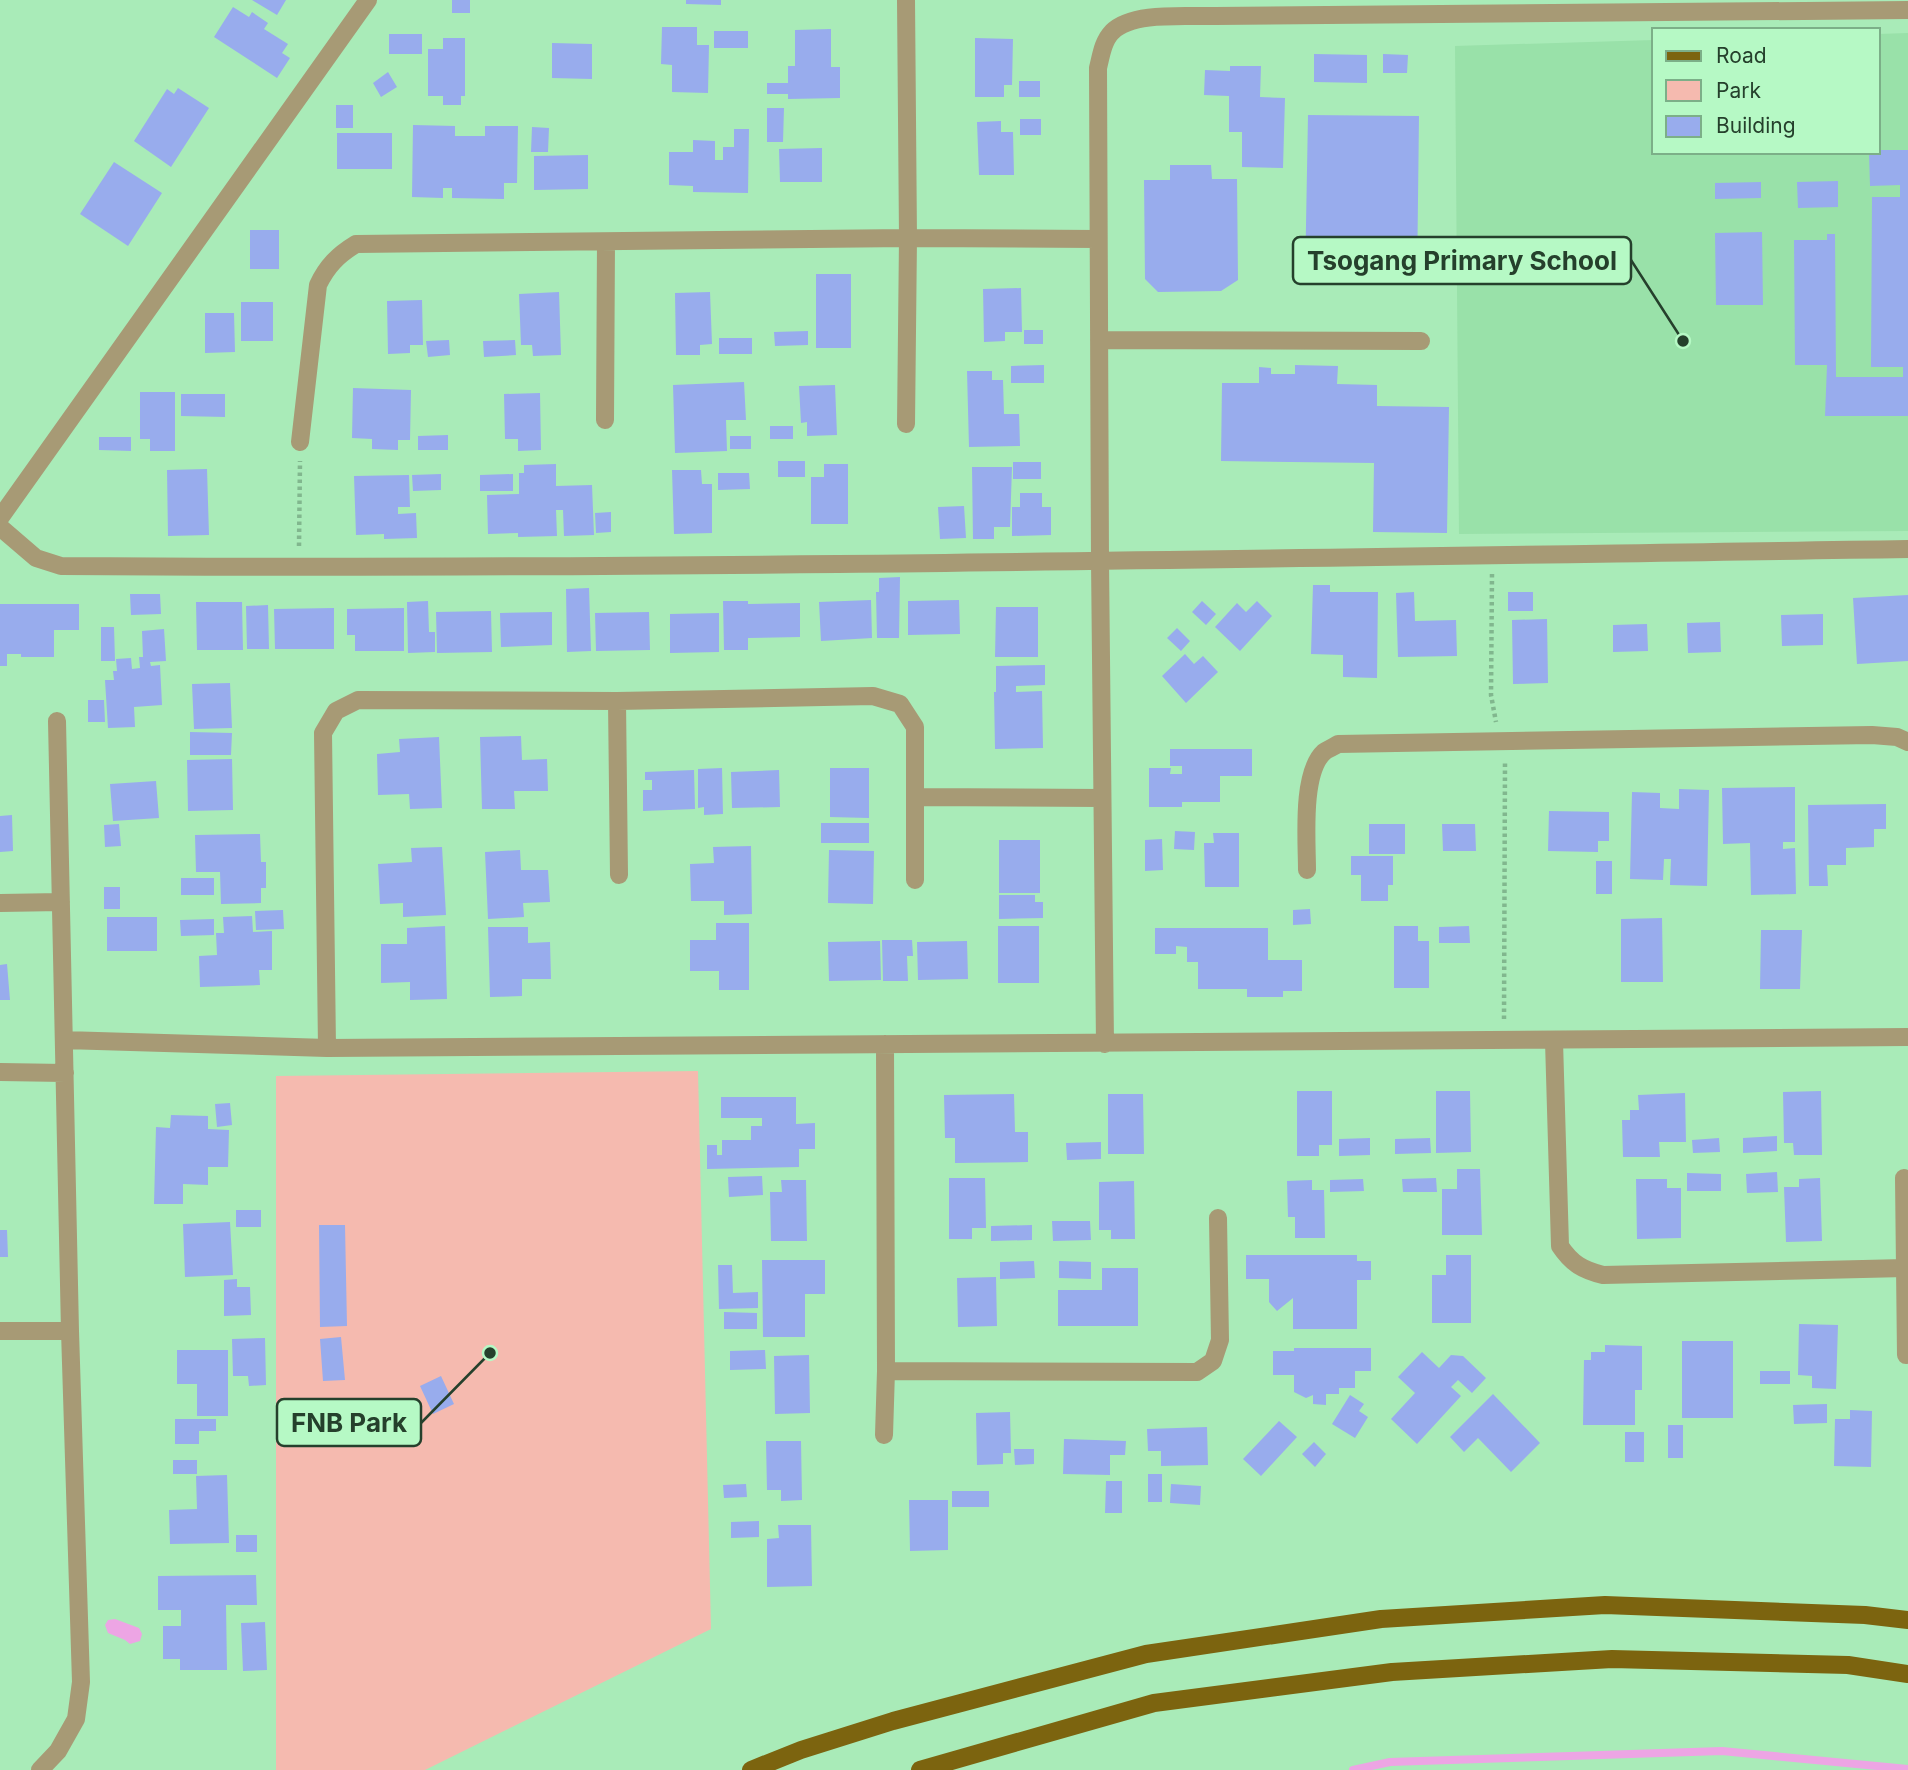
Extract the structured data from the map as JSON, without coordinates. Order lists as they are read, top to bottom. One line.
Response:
{"places":["Tsogang Primary School","FNB Park"],"legend":["Road","Park","Building"]}
